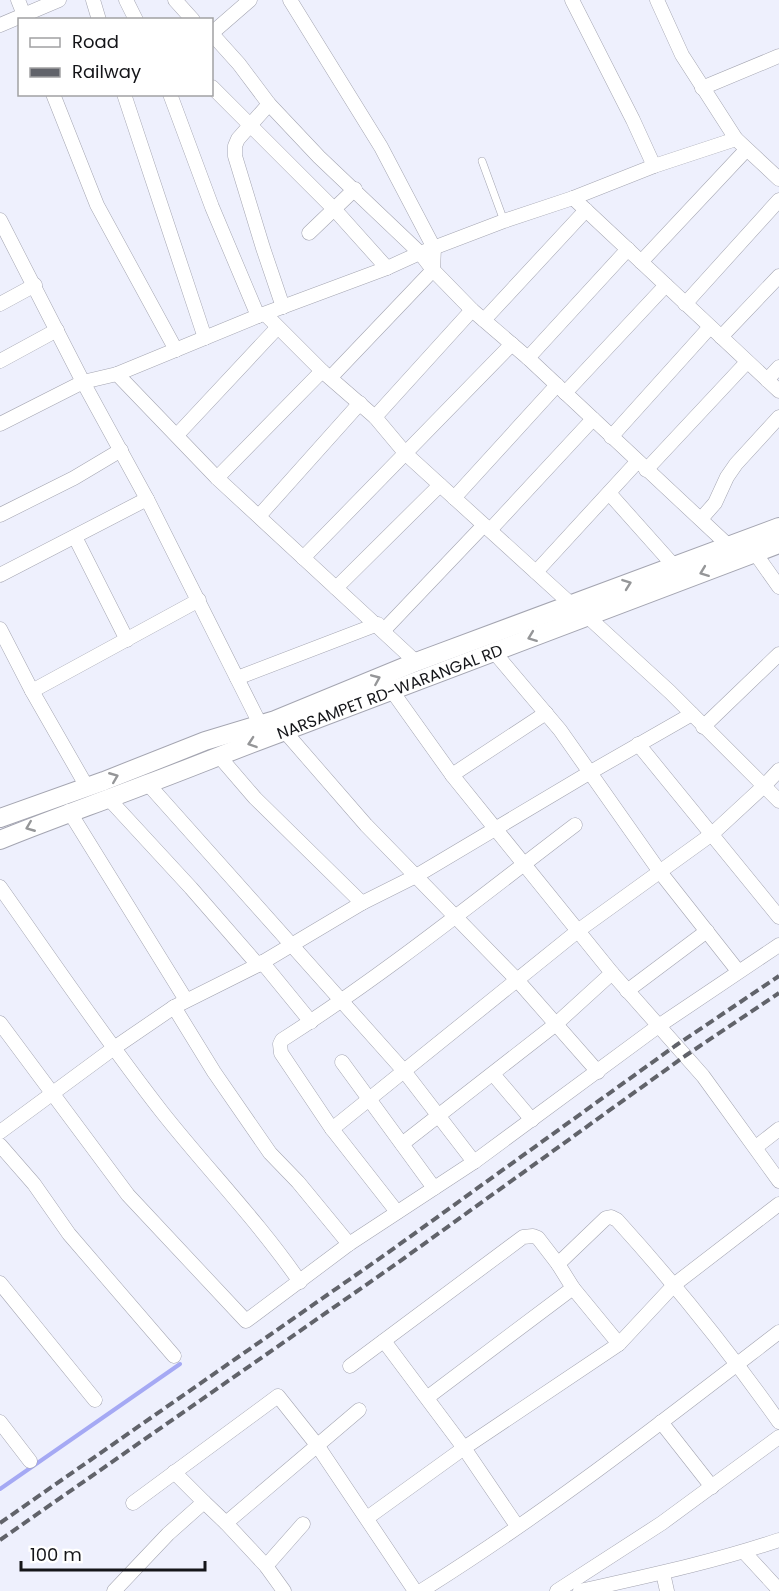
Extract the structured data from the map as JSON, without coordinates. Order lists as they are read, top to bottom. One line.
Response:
{"streets":{"main road":["NARSAMPET RD-WARANGAL RD"]},"legend":["Road","Railway"],"scale_bar":"100 m"}
